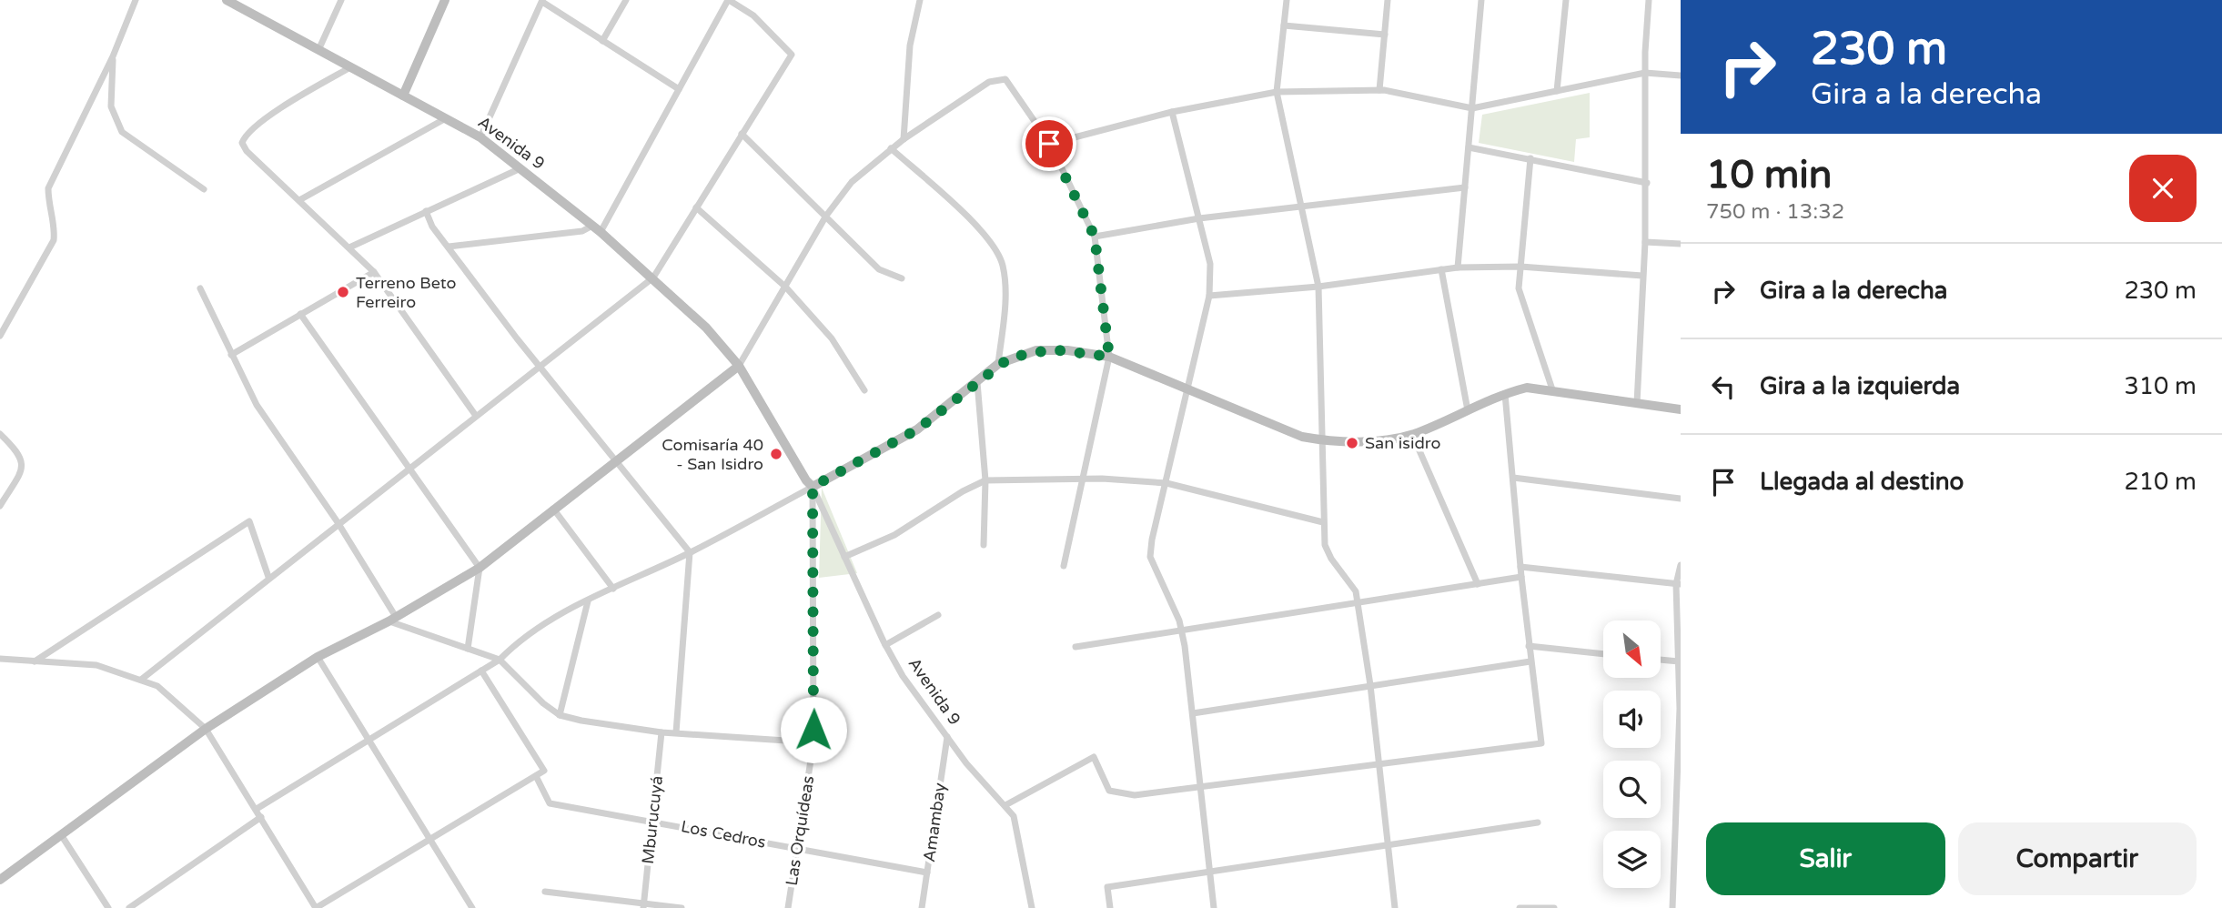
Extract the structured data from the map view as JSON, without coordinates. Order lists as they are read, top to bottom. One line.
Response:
{"streets":{"main road":["Avenida 9"],"street":["Mburucuyá","Amambay","Las Orquídeas","Los Cedros"]},"crossings":[["Avenida 9","Amambay"],["Avenida 9","Las Orquídeas"],["Mburucuyá","Los Cedros"],["Amambay","Los Cedros"],["Las Orquídeas","Los Cedros"]],"places":["Terreno Beto Ferreiro","San isidro","Comisaría 40 - San Isidro"],"north":"bottom right","page":{"turn":["230 m","Gira a la derecha"],"heading":["10 min","750 m · 13:32"],"list":[{"name":"Gira a la derecha","value":"230 m"},{"name":"Gira a la izquierda","value":"310 m"},{"name":"Llegada al destino","value":"210 m"}],"buttons":["Salir","Compartir"]}}
